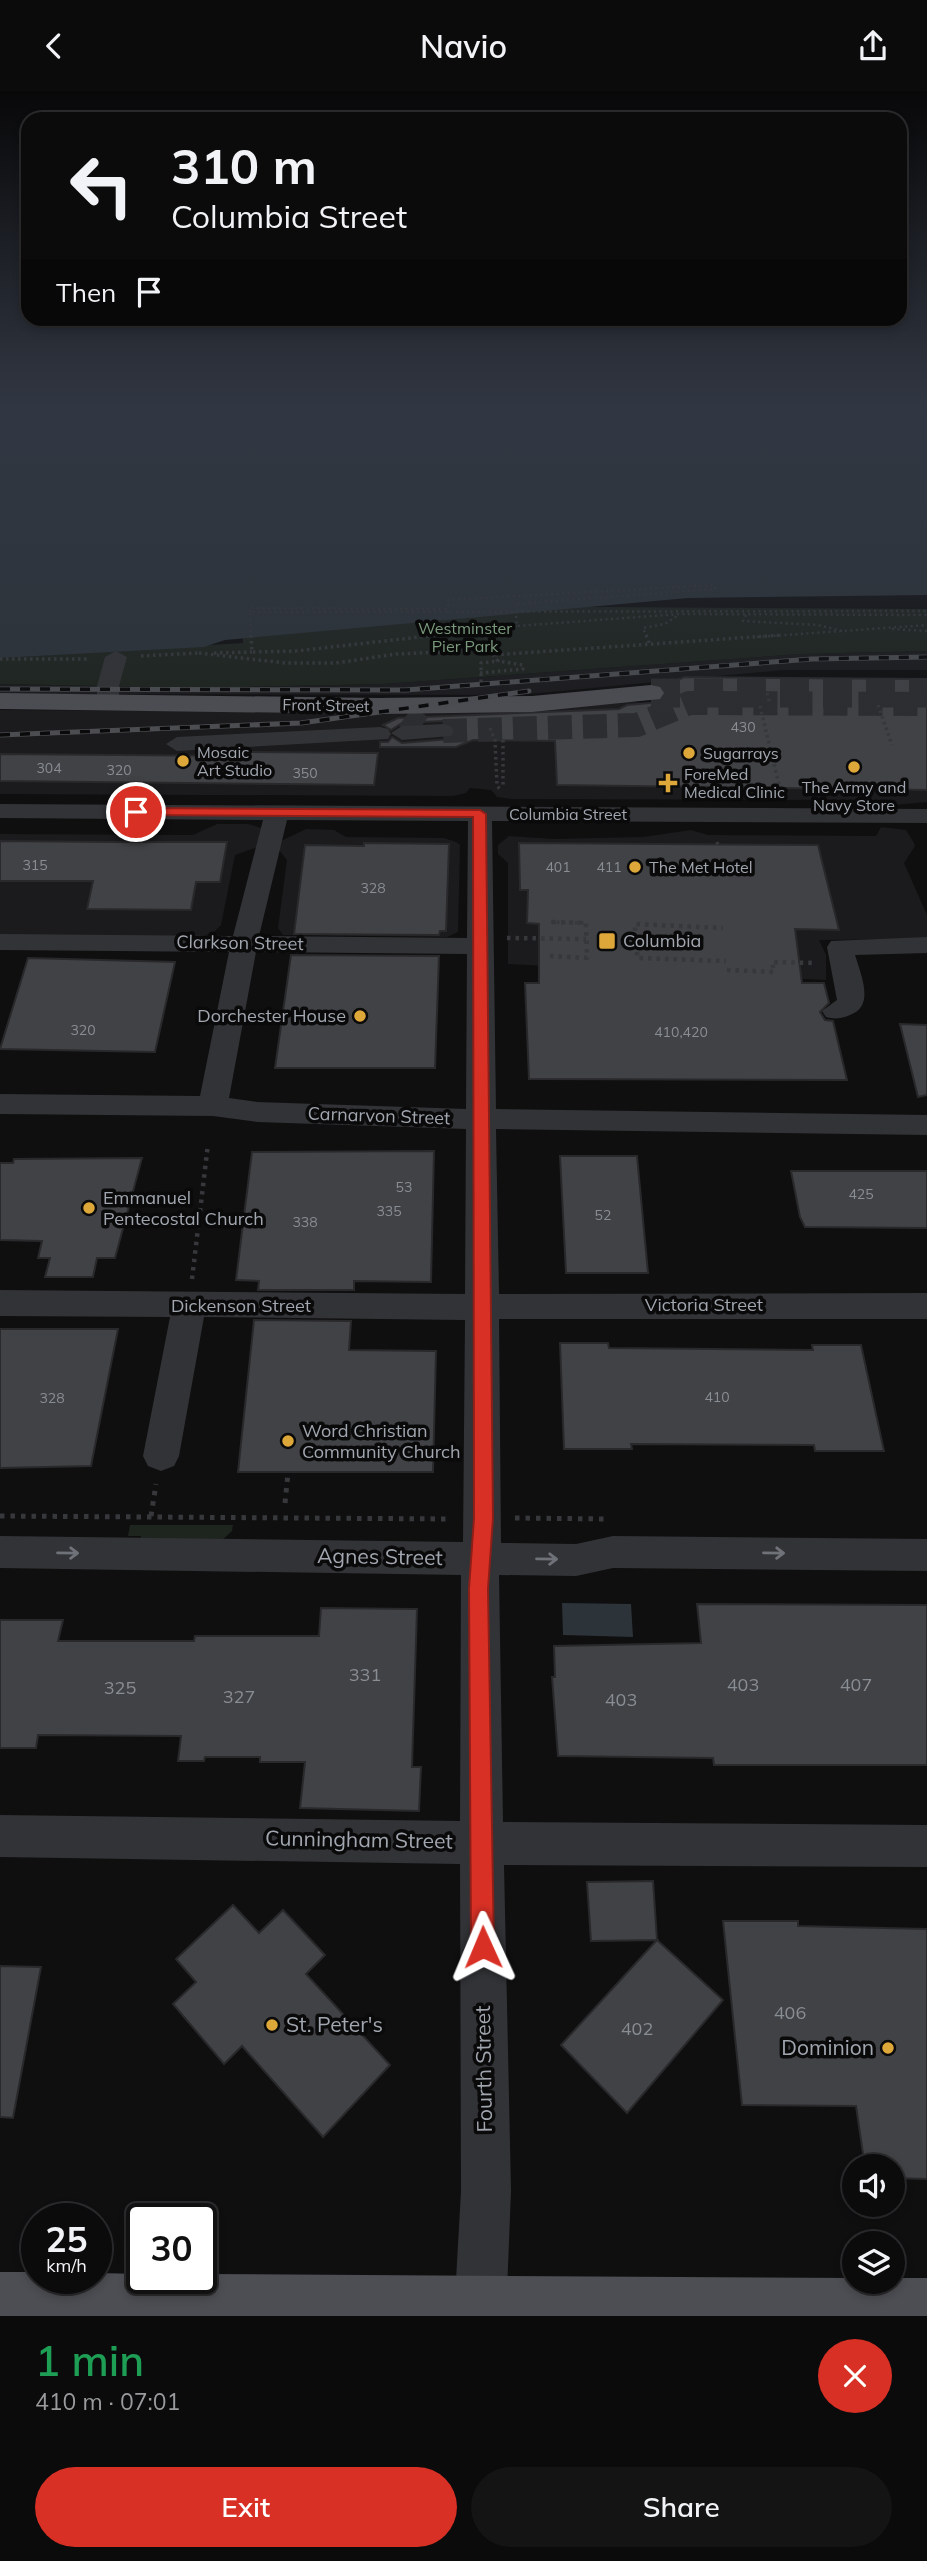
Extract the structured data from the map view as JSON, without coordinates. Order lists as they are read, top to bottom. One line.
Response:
{"streets":{"main road":["Front Street"],"street":["Columbia Street","Clarkson Street","Carnarvon Street","Victoria Street","Dickenson Street","Agnes Street","Cunningham Street","Fourth Street"]},"crossings":[["Columbia Street","Fourth Street"],["Clarkson Street","Fourth Street"],["Carnarvon Street","Fourth Street"],["Victoria Street","Dickenson Street"],["Victoria Street","Fourth Street"],["Dickenson Street","Fourth Street"],["Agnes Street","Fourth Street"],["Cunningham Street","Fourth Street"]],"one_way":["Agnes Street"],"parks":["Westminster Pier Park"],"places":{"other":["Sugarrays","Mosaic Art Studio","The Army and Navy Store","The Met Hotel","Dorchester House","Emmanuel Pentecostal Church","Word Christian Community Church","St. Peter's","Dominion"],"health":["ForeMed Medical Clinic"],"transit":["Columbia"]},"house_numbers":["430","304","320","350","315","401","411","328","320","410,420","53","425","335","52","338","410","328","331","403","407","325","327","403","406","402"],"page":{"header":"Navio","turn":["310 m","Columbia Street"],"then":"Then","speed":"25 km/h","limit":"30","heading":["1 min","410 m · 07:01"],"buttons":["Exit","Share"]}}
